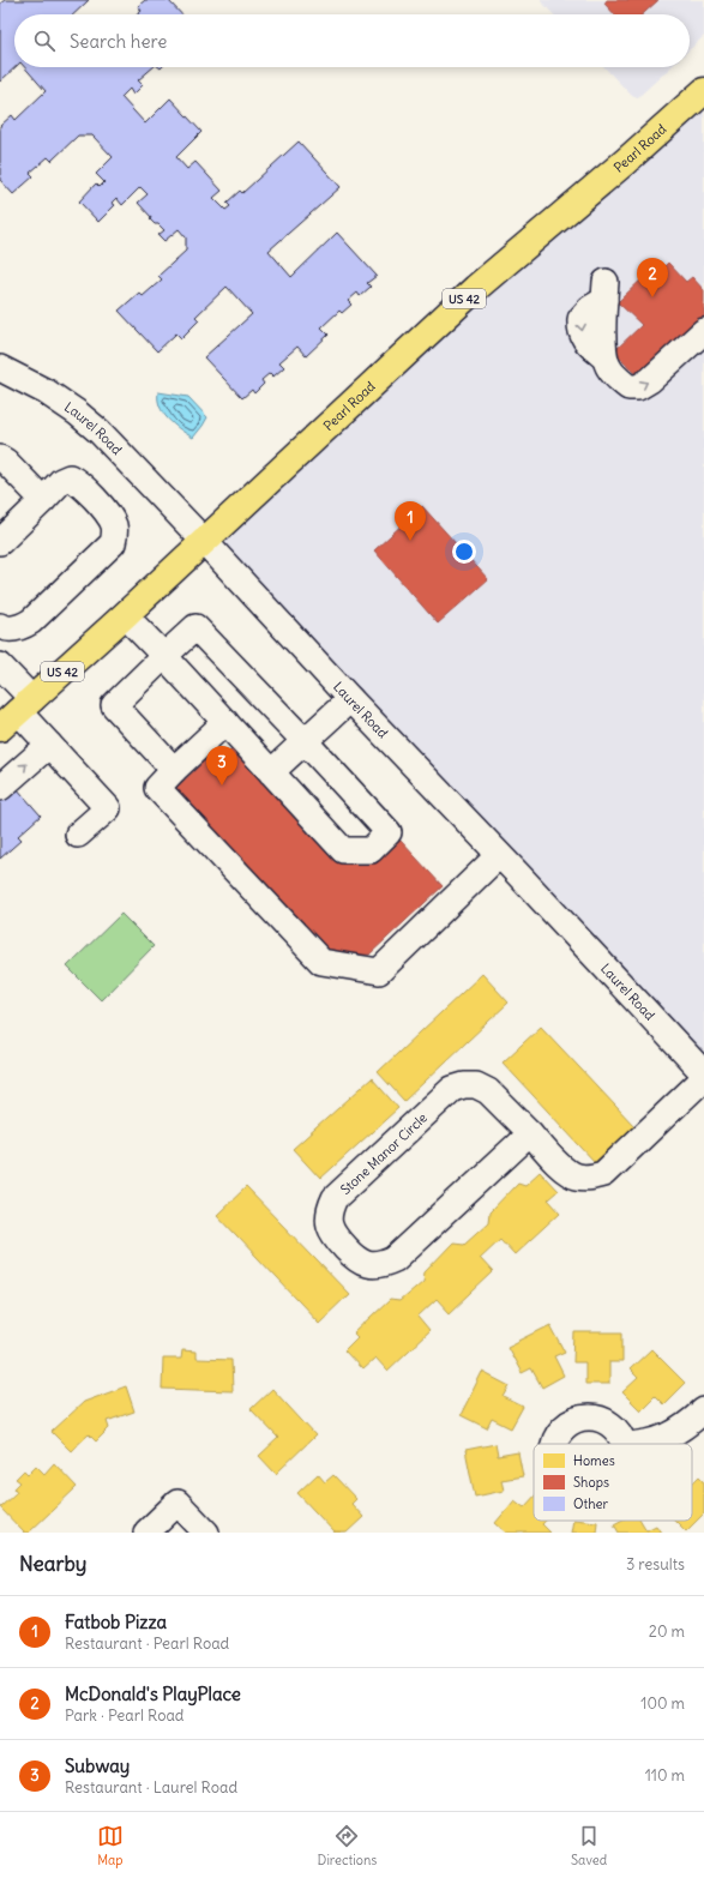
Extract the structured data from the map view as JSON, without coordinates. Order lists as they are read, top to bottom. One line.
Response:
{"streets":{"main road":["Pearl Road","US 42"],"street":["Laurel Road","Stone Manor Circle"]},"crossings":[["Pearl Road","Laurel Road"]],"legend":["Homes","Shops","Other"],"page":{"search":"Search here","pins":["2","1","3"],"heading":["Nearby","3 results"],"list":[{"mark":"1","name":"Fatbob Pizza","note":"Restaurant · Pearl Road","value":"20 m"},{"mark":"2","name":"McDonald's PlayPlace","note":"Park · Pearl Road","value":"100 m"},{"mark":"3","name":"Subway","note":"Restaurant · Laurel Road","value":"110 m"}],"nav":["Map","Directions","Saved"]}}
